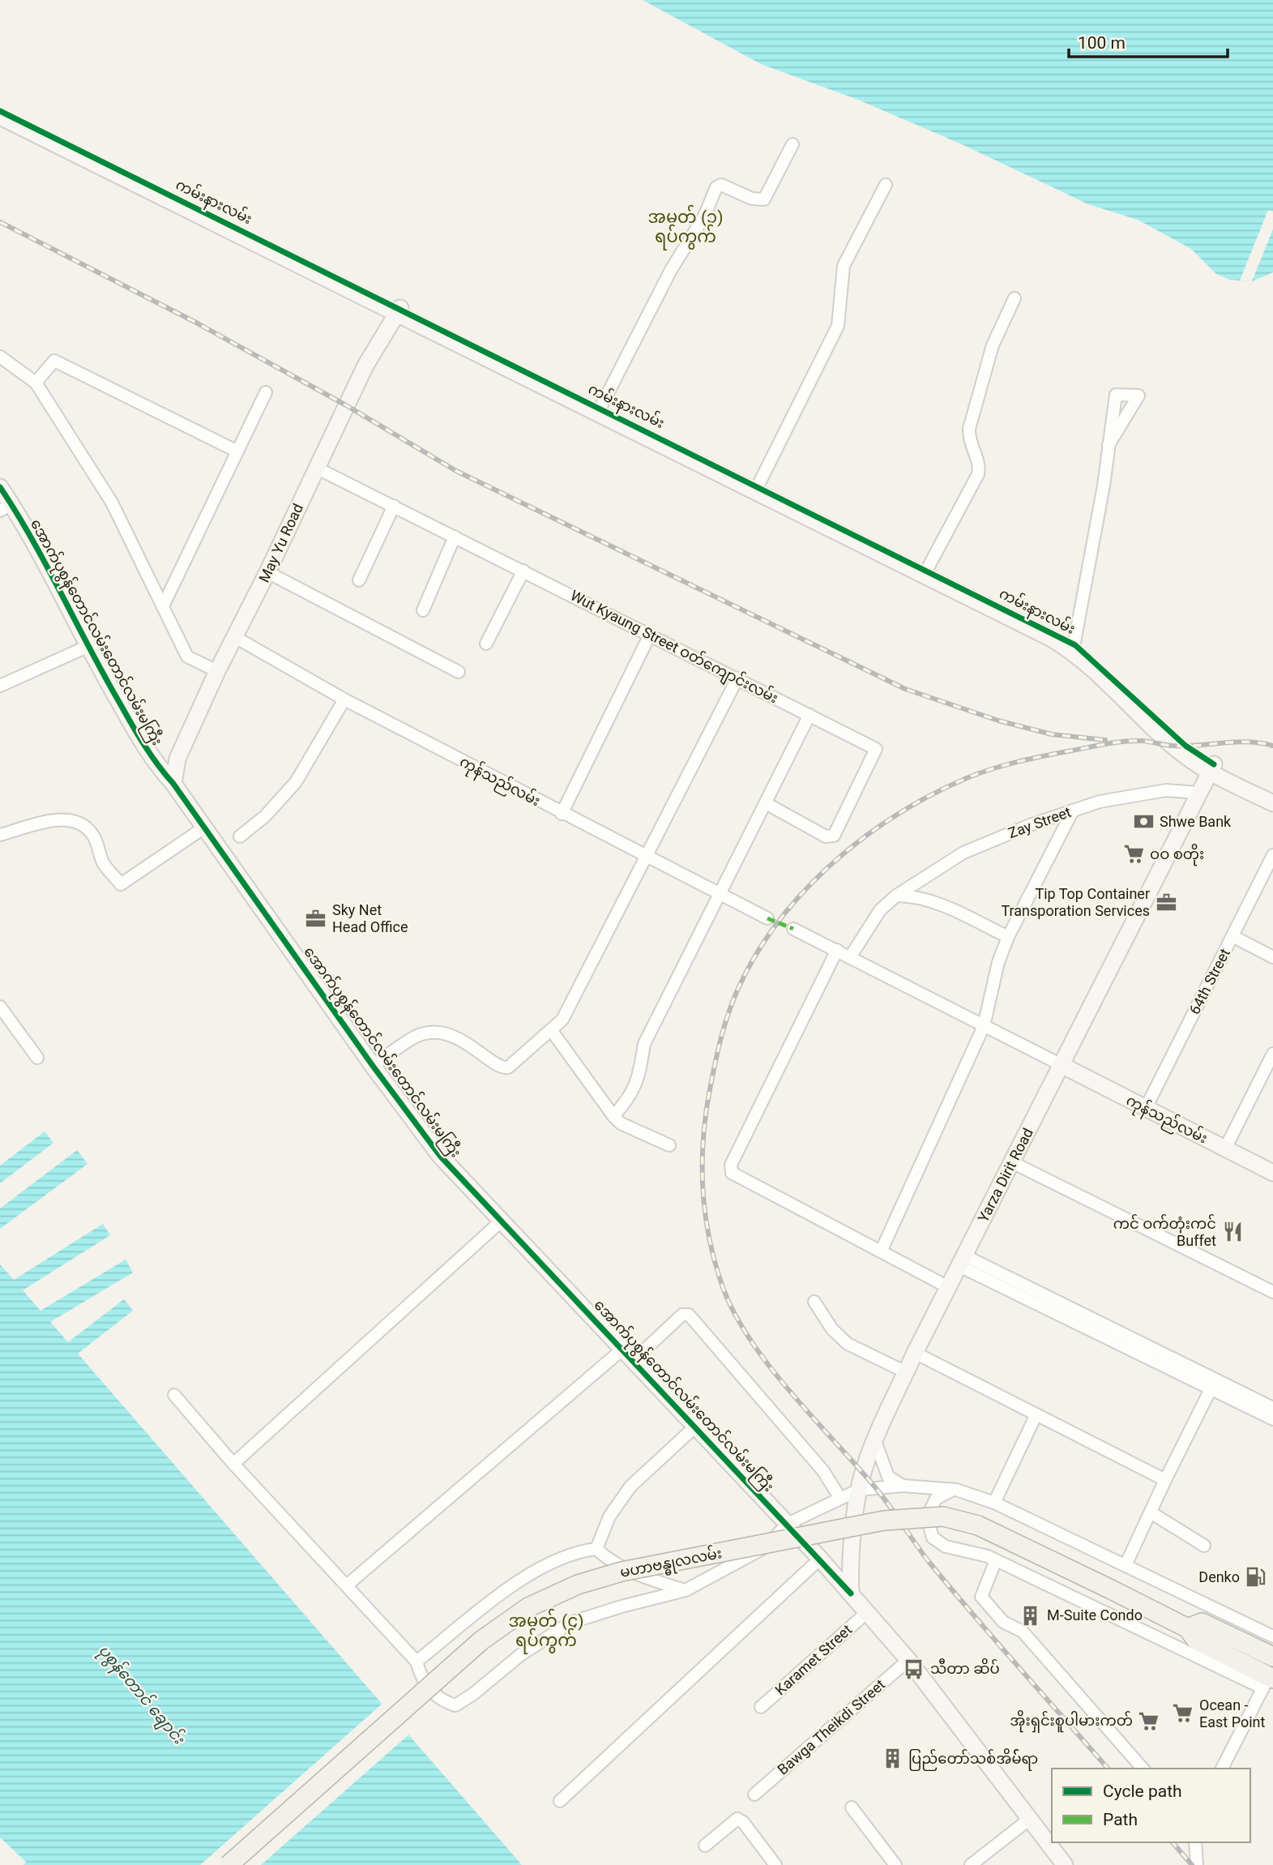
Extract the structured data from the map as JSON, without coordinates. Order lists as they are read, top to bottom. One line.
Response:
{"streets":{"main road":["မဟာဗန္ဓုလလမ်း"],"street":["ကမ်းနားလမ်း","May Yu Road","အောက်ပုစွန်တောင်လမ်းတောင်လမ်းမကြီး","Wut Kyaung Street ဝတ်ကျောင်းလမ်း","ကုန်သည်လမ်း","Zay Street","64th Street","Yarza Dirit Road","Karamet Street","Bawga Theikdi Street"]},"crossings":[["ကမ်းနားလမ်း","May Yu Road"],["ကမ်းနားလမ်း","Yarza Dirit Road"],["May Yu Road","အောက်ပုစွန်တောင်လမ်းတောင်လမ်းမကြီး"],["May Yu Road","Wut Kyaung Street ဝတ်ကျောင်းလမ်း"],["May Yu Road","ကုန်သည်လမ်း"],["အောက်ပုစွန်တောင်လမ်းတောင်လမ်းမကြီး","Yarza Dirit Road"],["အောက်ပုစွန်တောင်လမ်းတောင်လမ်းမကြီး","Karamet Street"],["အောက်ပုစွန်တောင်လမ်းတောင်လမ်းမကြီး","Bawga Theikdi Street"],["ကုန်သည်လမ်း","64th Street"],["ကုန်သည်လမ်း","Yarza Dirit Road"],["Zay Street","Yarza Dirit Road"]],"districts":["အမှတ် (၁) ရပ်ကွက်","အမှတ် (၄) ရပ်ကွက်"],"water":["ပုစွန်တောင် ချောင်း"],"places":{"bank":["Shwe Bank"],"supermarket":["ဝဝ စတိုး","Ocean - East Point","အိုးရှင်းစူပါမားကတ်"],"office":["Tip Top Container Transporation Services","Sky Net Head Office"],"restaurant":["ကင် ဝက်တုံးကင် Buffet"],"fuel station":["Denko"],"building":["M-Suite Condo","ပြည်တော်သစ်အိမ််ရာ"],"bus stop":["သီတာ ဆိပ်"]},"legend":["Cycle path","Path"],"scale_bar":"100 m"}
